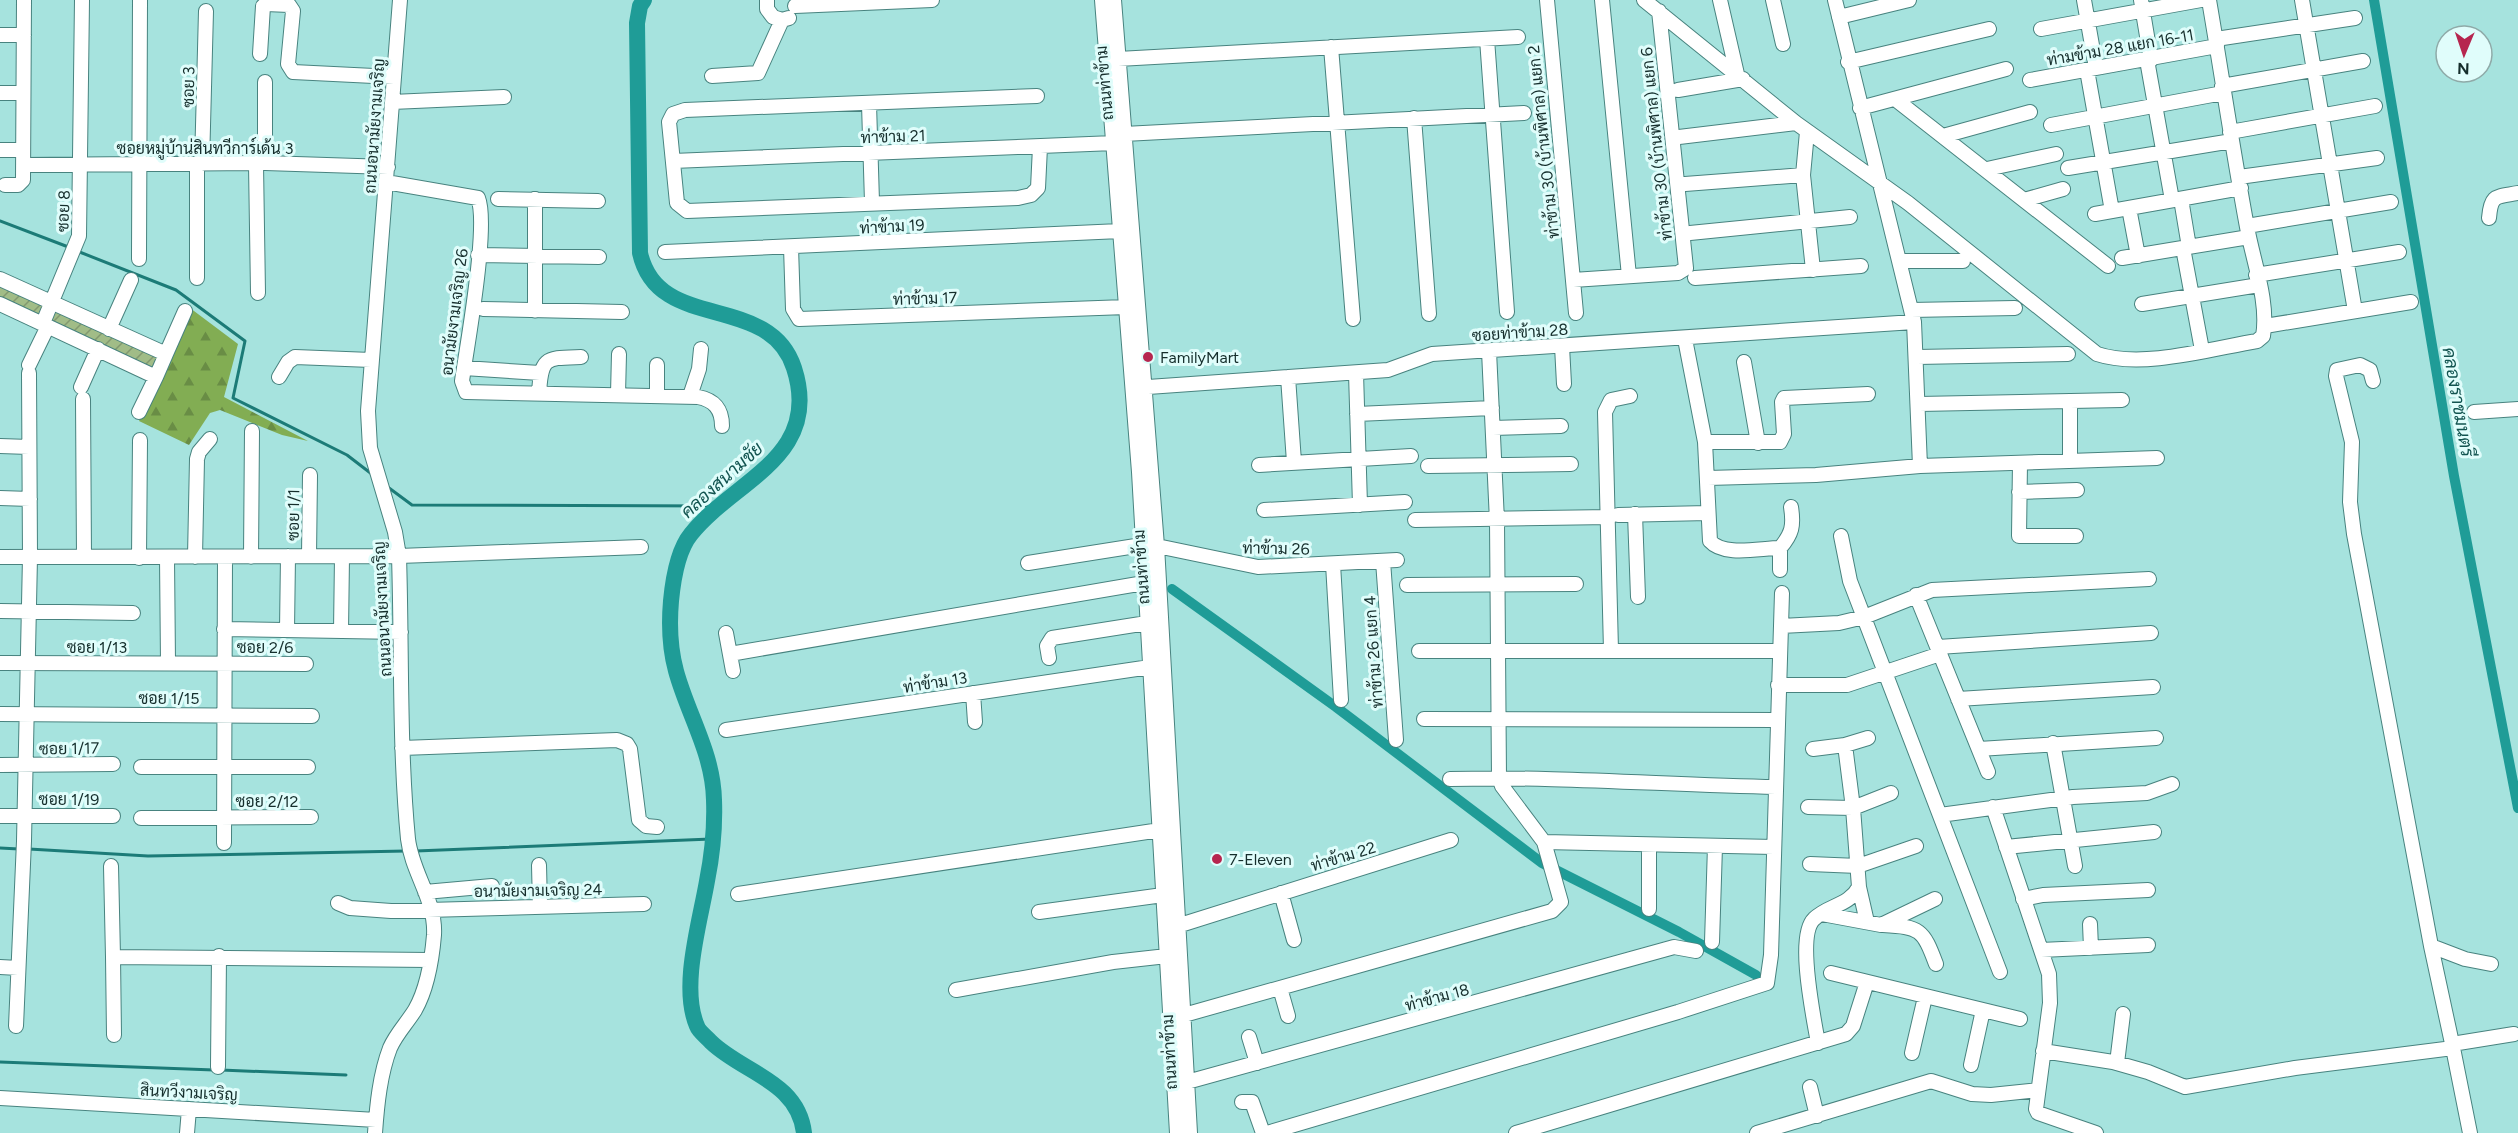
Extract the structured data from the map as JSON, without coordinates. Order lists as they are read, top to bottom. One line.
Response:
{"streets":{"street":["ท่ามข้าม 28 แยก 16-11","ถนนท่าข้าม","ซอย 3","ถนนอนามัยงามเจริญ","ท่าข้าม 21","ท่าข้าม 30 (บ้านพิศาล) แยก 2","ท่าข้าม 30 (บ้านพิศาล) แยก 6","ซอยหมู่บ้าน่สินทวีการ์เด้น 3","ซอย 8","ท่าข้าม 19","ท่าข้าม 17","อนามัยงามเจริญ 26","ซอยท่าข้าม 28","ซอย 1/1","ท่าข้าม 26","ซอย 1/13","ซอย 2/6","ท่าข้าม 26 แยก 4","ท่าข้าม 13","ซอย 1/15","ซอย 1/17","ซอย 1/19","ซอย 2/12","ท่าข้าม 22","อนามัยงามเจริญ 24","ท่าข้าม 18","สินทวีงามเจริญ"]},"crossings":[["ถนนท่าข้าม","ท่าข้าม 21"],["ถนนท่าข้าม","ท่าข้าม 19"],["ถนนท่าข้าม","ท่าข้าม 17"],["ถนนท่าข้าม","ซอยท่าข้าม 28"],["ถนนท่าข้าม","ท่าข้าม 26"],["ถนนท่าข้าม","ท่าข้าม 13"],["ถนนท่าข้าม","ท่าข้าม 22"],["ถนนท่าข้าม","ท่าข้าม 18"],["ซอย 3","ซอยหมู่บ้าน่สินทวีการ์เด้น 3"],["ถนนอนามัยงามเจริญ","ซอยหมู่บ้าน่สินทวีการ์เด้น 3"],["ถนนอนามัยงามเจริญ","อนามัยงามเจริญ 26"],["ถนนอนามัยงามเจริญ","อนามัยงามเจริญ 24"],["ถนนอนามัยงามเจริญ","สินทวีงามเจริญ"],["ซอยหมู่บ้าน่สินทวีการ์เด้น 3","ซอย 8"],["ท่าข้าม 19","ท่าข้าม 17"],["ท่าข้าม 26","ท่าข้าม 26 แยก 4"],["ซอย 1/13","ซอย 2/6"]],"water":["คลองราชมนตรี","คลองสนามชัย"],"places":["FamilyMart","7-Eleven"],"north":"bottom"}
